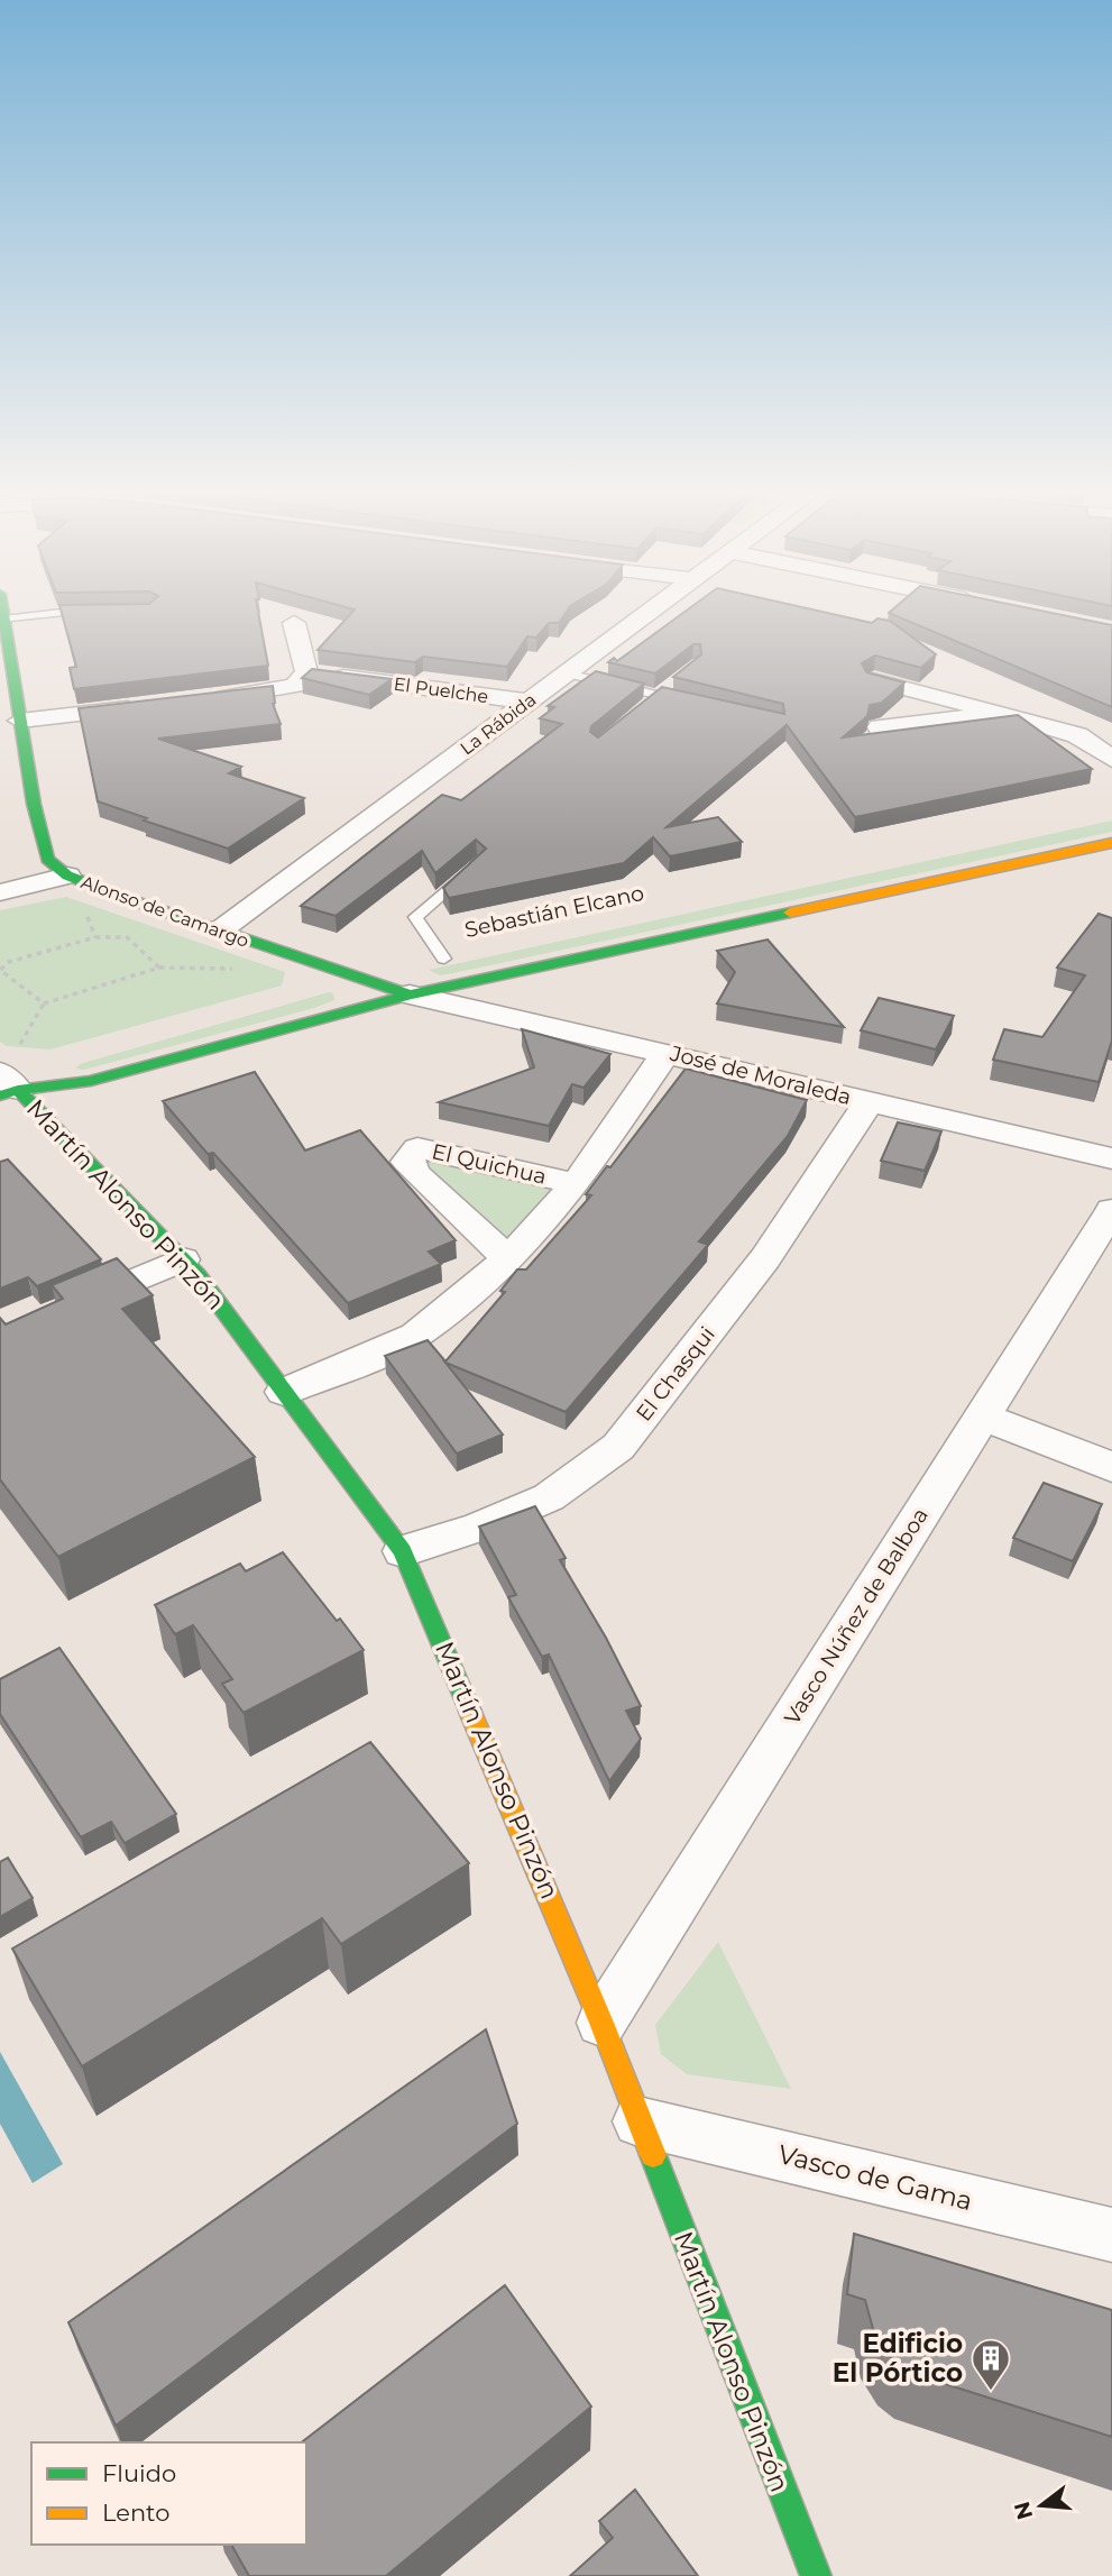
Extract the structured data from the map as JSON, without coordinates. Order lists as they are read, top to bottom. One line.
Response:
{"streets":{"street":["El Puelche","La Rábida","Alonso de Camargo","Sebastián Elcano","José de Moraleda","El Quichua","Martín Alonso Pinzón","El Chasqui","Vasco Núñez de Balboa","Vasco de Gama"]},"crossings":[["El Puelche","La Rábida"],["La Rábida","Alonso de Camargo"],["Alonso de Camargo","José de Moraleda"],["José de Moraleda","El Quichua"],["José de Moraleda","El Chasqui"],["El Quichua","Martín Alonso Pinzón"],["Martín Alonso Pinzón","El Chasqui"],["Martín Alonso Pinzón","Vasco Núñez de Balboa"],["Martín Alonso Pinzón","Vasco de Gama"]],"places":{"building":["Edificio El Pórtico"]},"legend":["Fluido","Lento"],"north":"left"}
